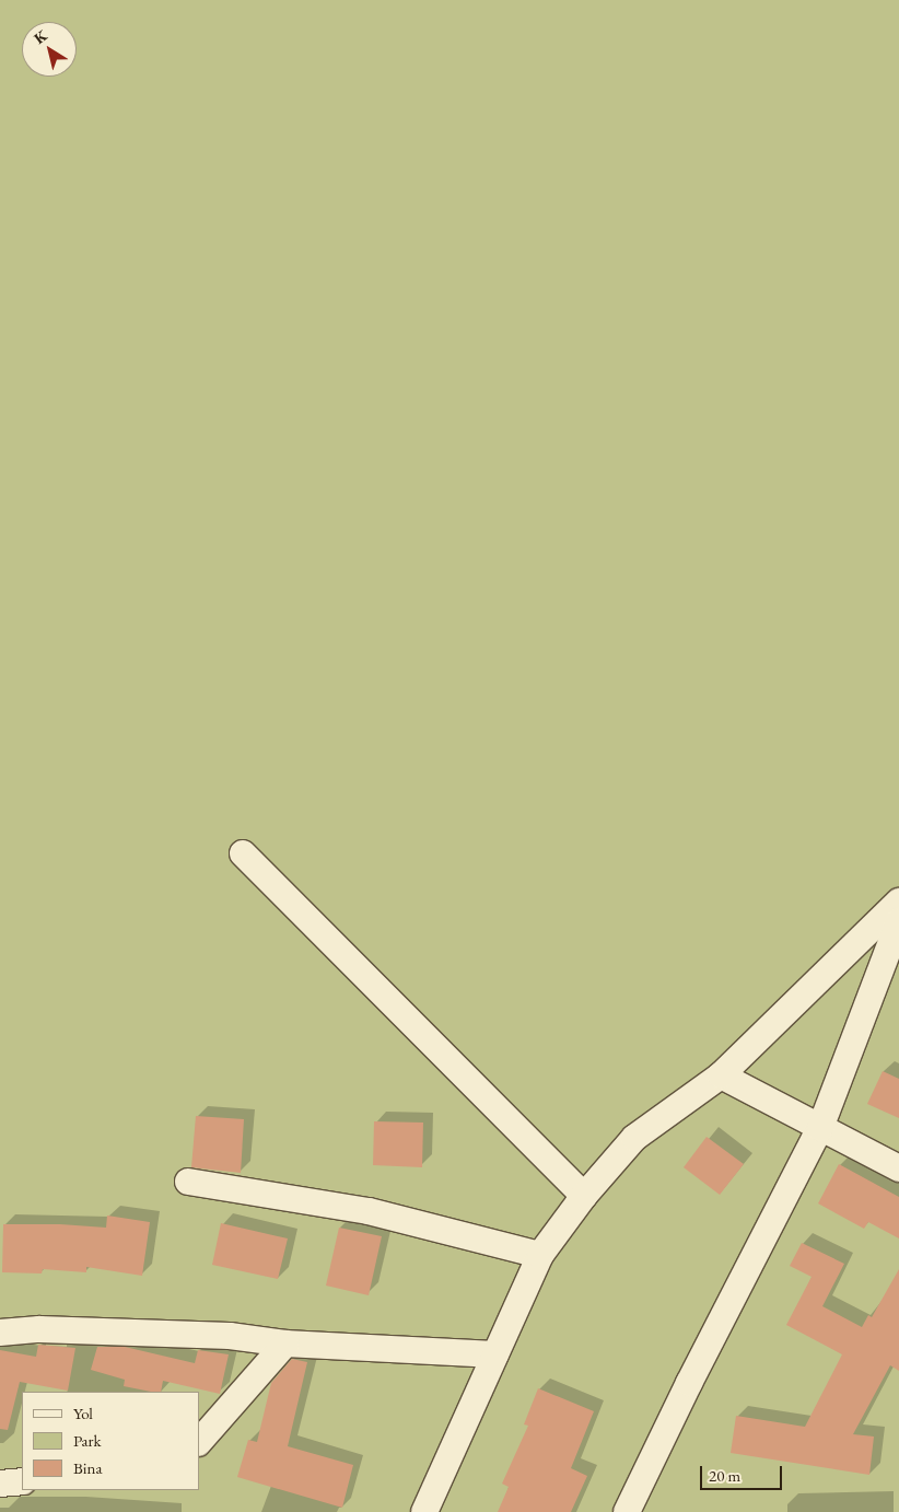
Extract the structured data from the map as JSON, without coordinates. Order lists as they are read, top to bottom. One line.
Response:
{"legend":["Yol","Park","Bina"],"scale_bar":"20 m","north":"top left"}
